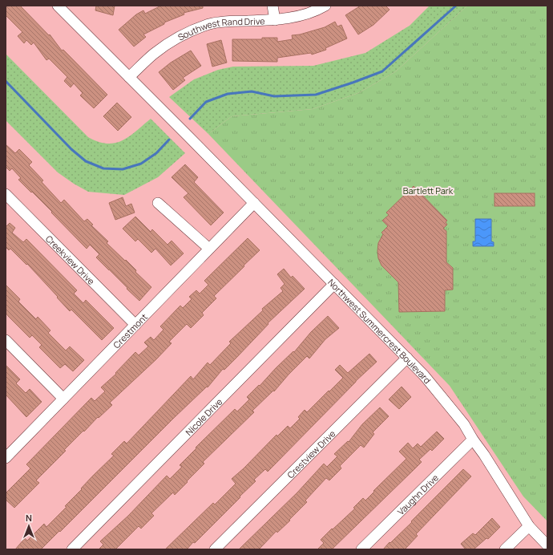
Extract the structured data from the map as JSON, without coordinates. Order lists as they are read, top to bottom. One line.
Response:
{"streets":{"street":["Southwest Rand Drive","Creekview Drive","Crestmont","Northwest Summercrest Boulevard","Nicole Drive","Crestview Drive","Vaughn Drive"]},"crossings":[["Southwest Rand Drive","Northwest Summercrest Boulevard"],["Creekview Drive","Crestmont"],["Crestmont","Northwest Summercrest Boulevard"],["Northwest Summercrest Boulevard","Nicole Drive"],["Northwest Summercrest Boulevard","Crestview Drive"],["Northwest Summercrest Boulevard","Vaughn Drive"]],"parks":["Bartlett Park"],"north":"top"}
